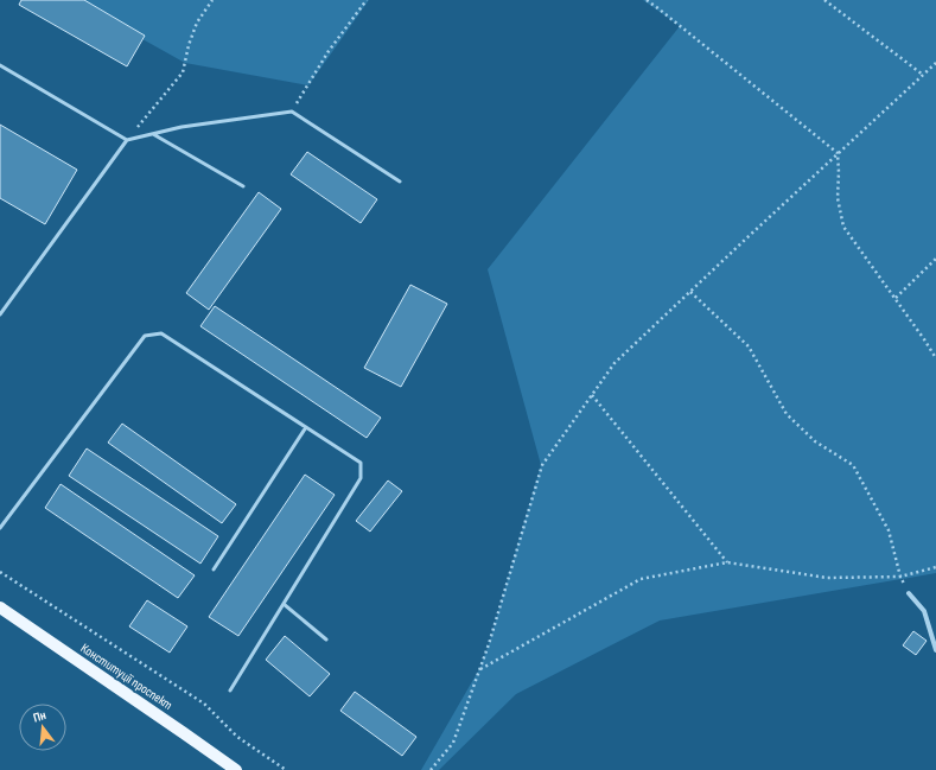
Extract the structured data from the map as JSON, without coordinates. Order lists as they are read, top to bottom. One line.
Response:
{"streets":{"main road":["Конституції проспект"]},"north":"top"}
